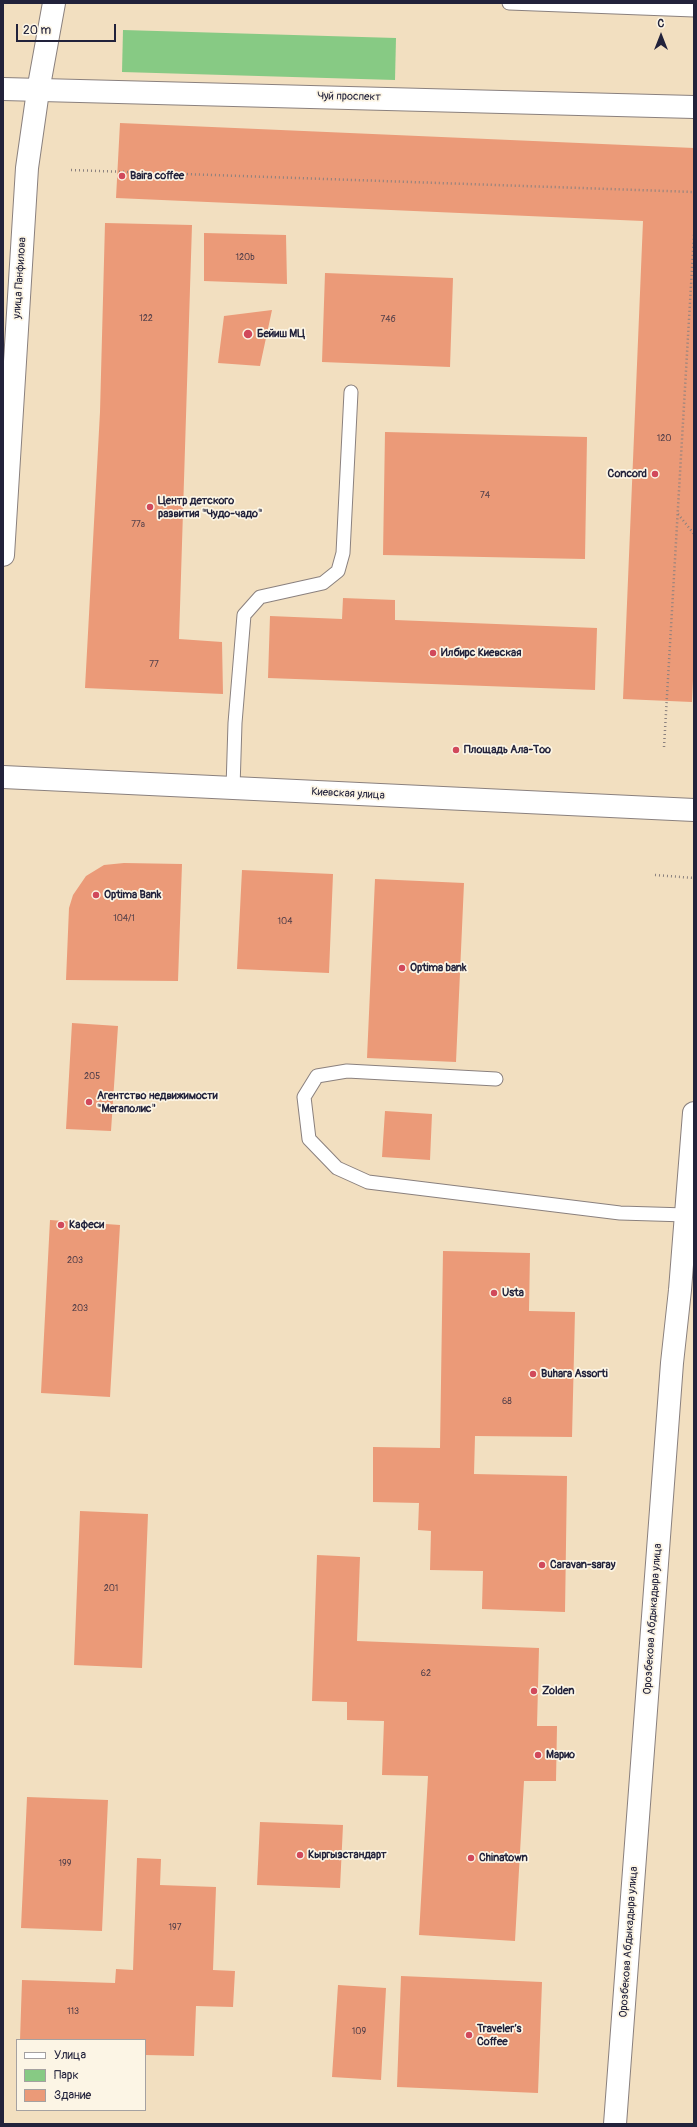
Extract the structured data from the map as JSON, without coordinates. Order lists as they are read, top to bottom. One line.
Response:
{"streets":{"street":["Чуй проспект","улица Панфилова","Киевская улица","Орозбекова Абдыкадыра улица"]},"crossings":[["Чуй проспект","улица Панфилова"]],"places":["Baira coffee","Бейиш МЦ","Concord","Центр детского развития \"Чудо-чадо\"","Илбирс Киевская","Площадь Ала-Тоо","Optima Bank","Optima bank","Агентство недвижимости \"Мегаполис\"","Кафеси","Usta","Buhara Assorti","Caravan-saray","Zolden","Марио","Кыргызстандарт","Chinatown","Traveler’s Coffee"],"house_numbers":["120b","122","74б","120","74","77a","77","104/1","104","205","203","203","68","201","62","199","197","113","109"],"legend":["Улица","Парк","Здание"],"scale_bar":"20 m","north":"top"}
